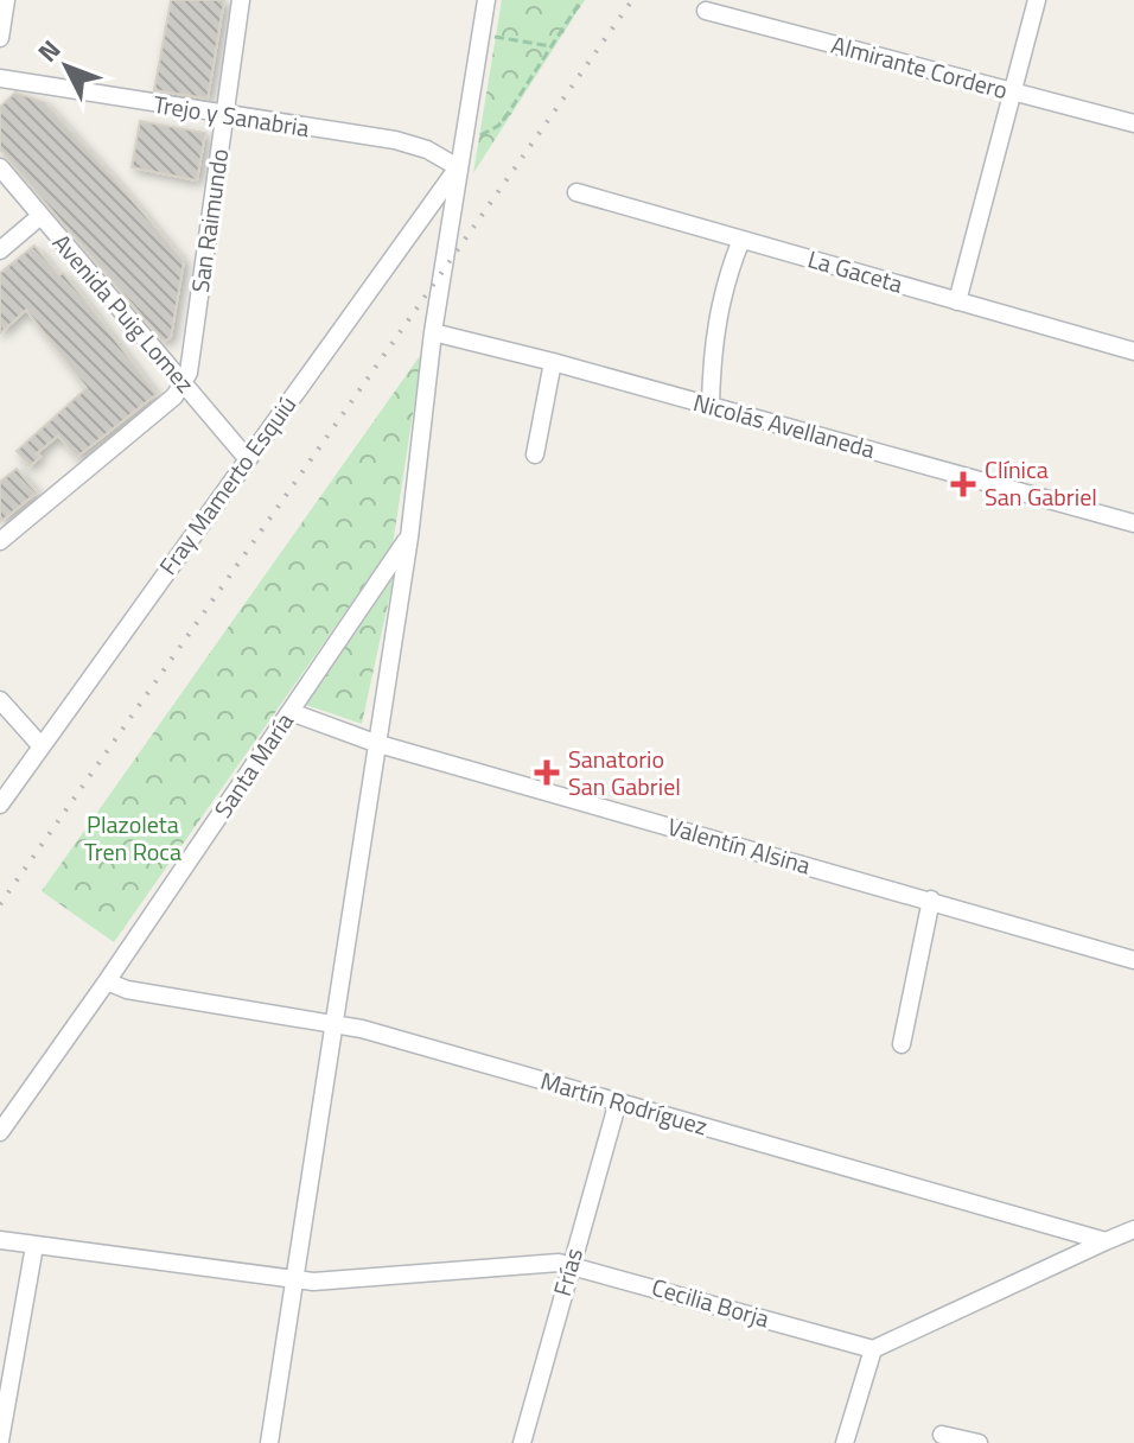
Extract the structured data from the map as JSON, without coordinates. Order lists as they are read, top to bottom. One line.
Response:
{"streets":{"street":["Almirante Cordero","Trejo y Sanabria","San Raimundo","La Gaceta","Avenida Puig Lomez","Nicolás Avellaneda","Fray Mamerto Esquiú","Santa María","Valentín Alsina","Martín Rodríguez","Frías","Cecilia Borja"]},"crossings":[["Trejo y Sanabria","San Raimundo"],["Trejo y Sanabria","Fray Mamerto Esquiú"],["San Raimundo","Avenida Puig Lomez"],["Avenida Puig Lomez","Fray Mamerto Esquiú"],["Santa María","Valentín Alsina"],["Santa María","Martín Rodríguez"],["Martín Rodríguez","Frías"],["Frías","Cecilia Borja"]],"parks":["Plazoleta Tren Roca"],"places":{"health":["Clínica San Gabriel","Sanatorio San Gabriel"]},"north":"top left"}
